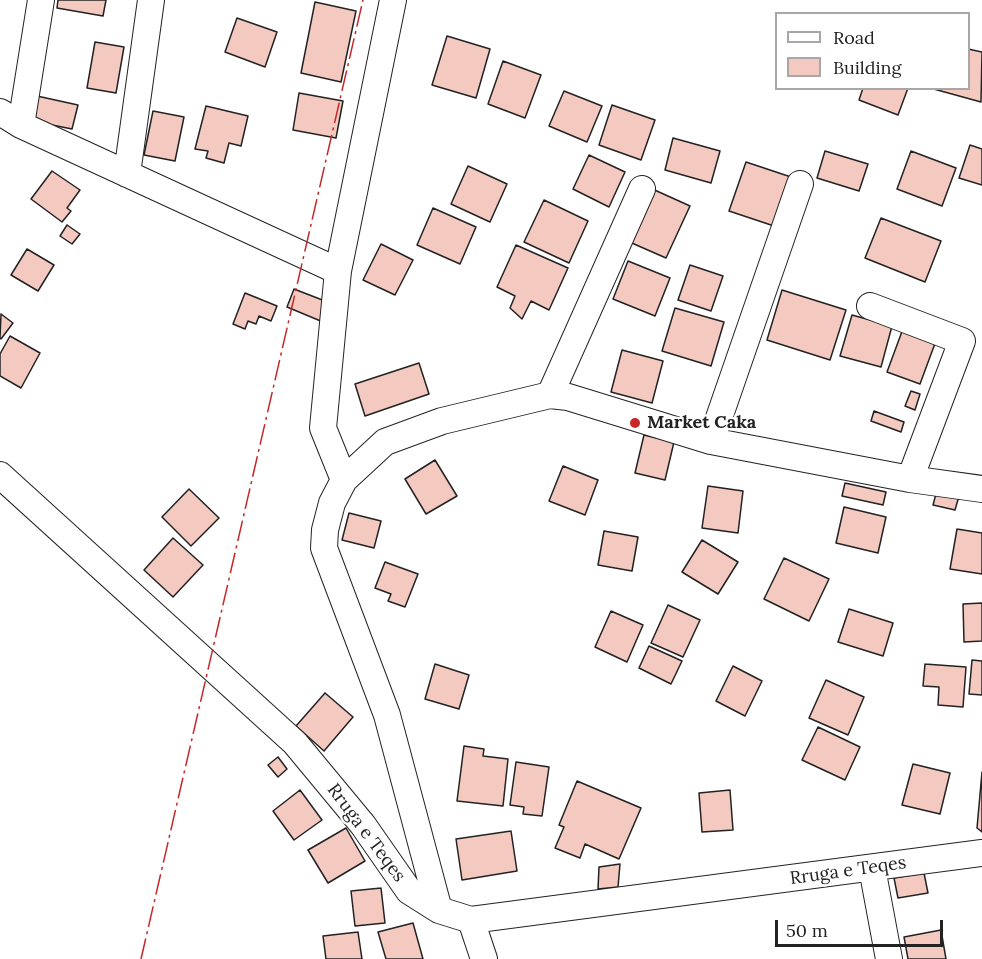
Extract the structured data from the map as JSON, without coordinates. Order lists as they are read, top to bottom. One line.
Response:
{"streets":{"street":["Rruga e Teqes"]},"places":["Market Caka"],"legend":["Road","Building"],"scale_bar":"50 m"}
